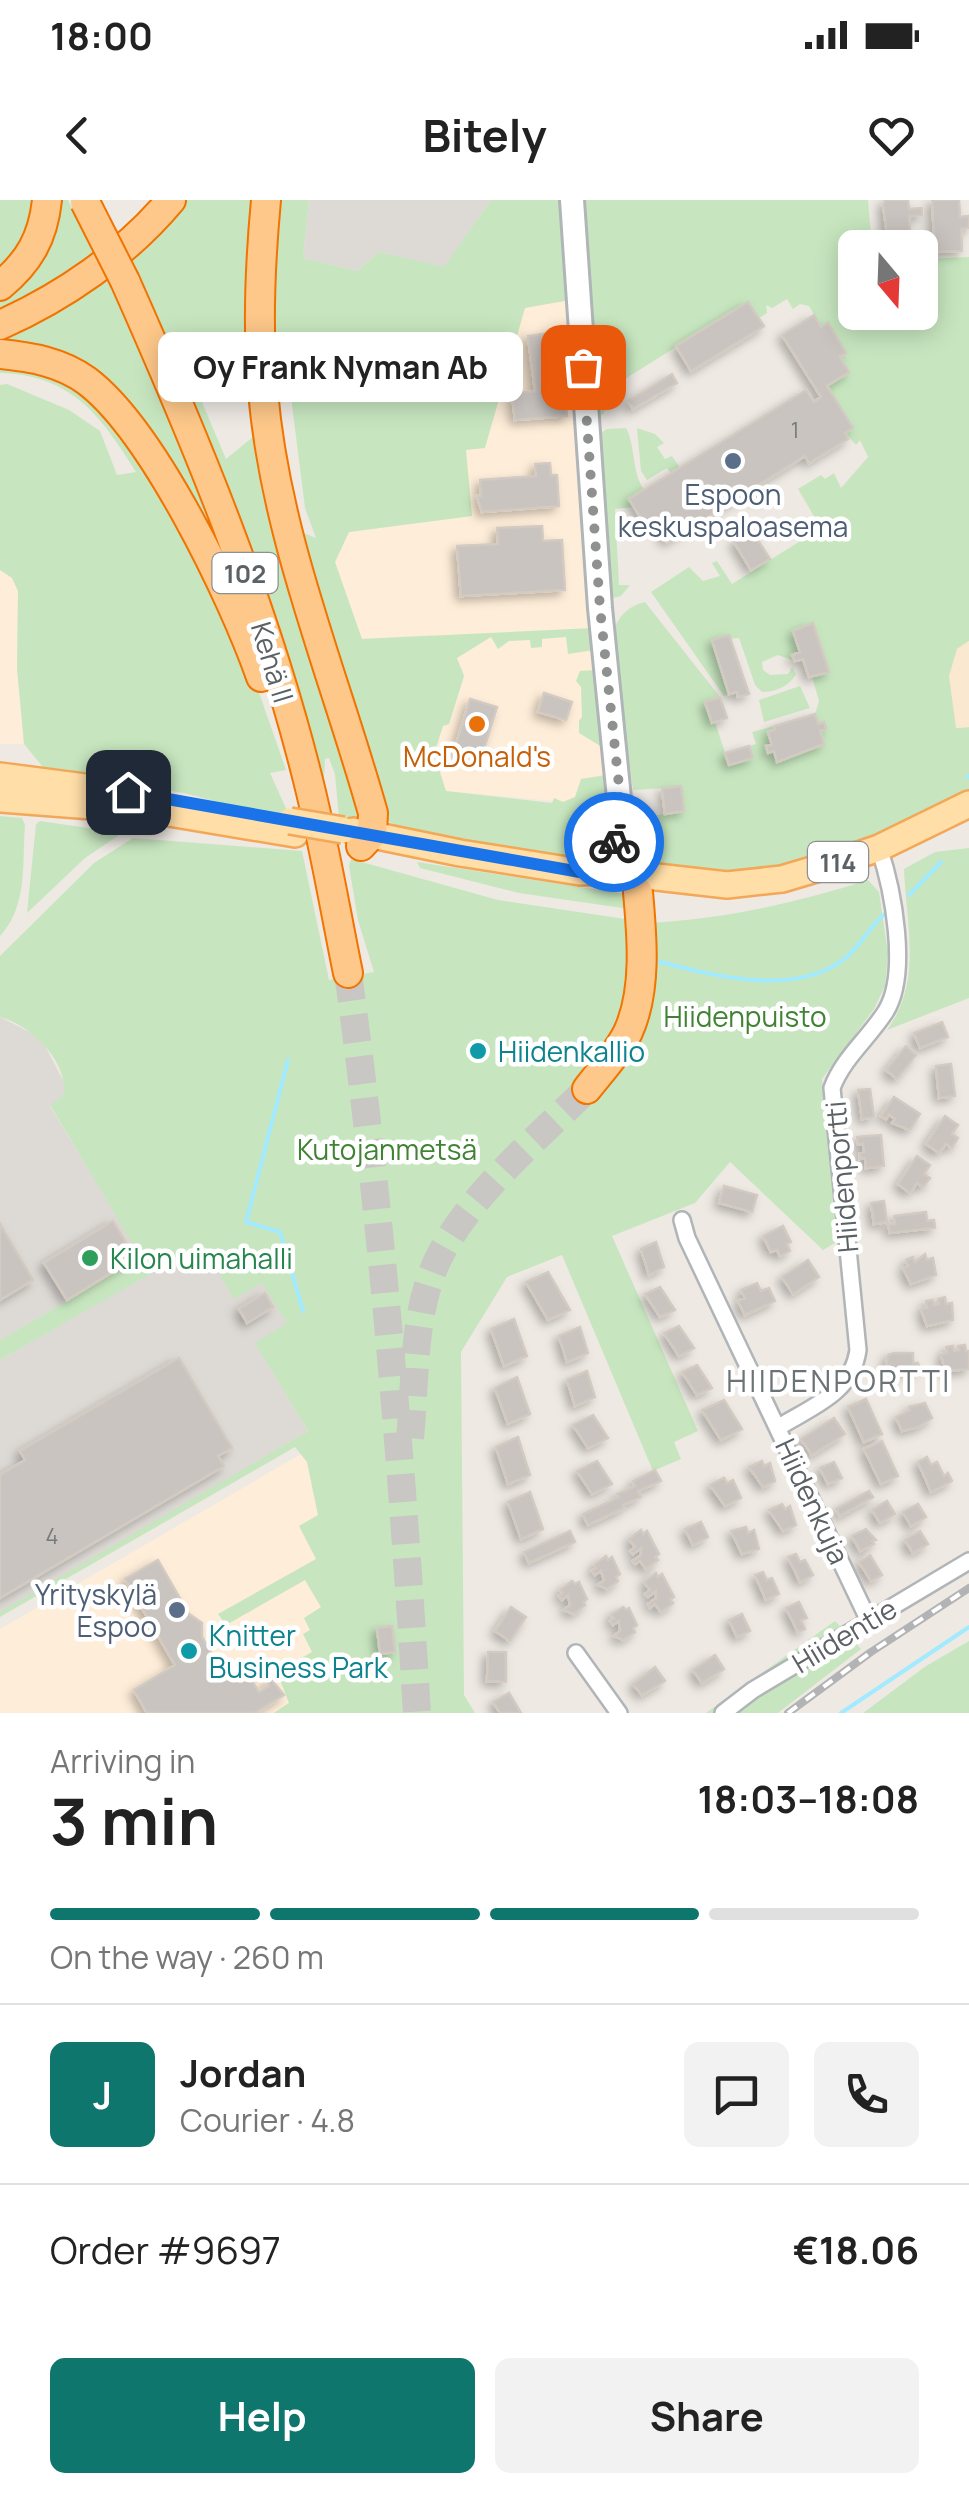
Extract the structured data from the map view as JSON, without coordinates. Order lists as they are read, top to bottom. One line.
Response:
{"streets":{"highway":["102","Kehä II"],"main road":["114"],"street":["Hiidenportti","Hiidenkuja","Hiidentie"]},"crossings":[["114","Hiidenportti"],["Hiidenportti","Hiidenkuja"],["Hiidenkuja","Hiidentie"]],"districts":["HIIDENPORTTI"],"parks":["Hiidenpuisto","Kutojanmetsä"],"places":["Oy Frank Nyman Ab","Espoon keskuspaloasema","McDonald's","Hiidenkallio","Kilon uimahalli","Yrityskylä Espoo","Knitter Business Park"],"house_numbers":["1","4"],"north":"bottom","page":{"status":"18:00","header":"Bitely","bubble":"Oy Frank Nyman Ab","heading":["3 min","Arriving in","18:03–18:08"],"panel":["Jordan","Courier · 4.8","Order #9697","€18.06"],"bar":"On the way · 260 m","round":"J","buttons":["Help","Share"]}}
